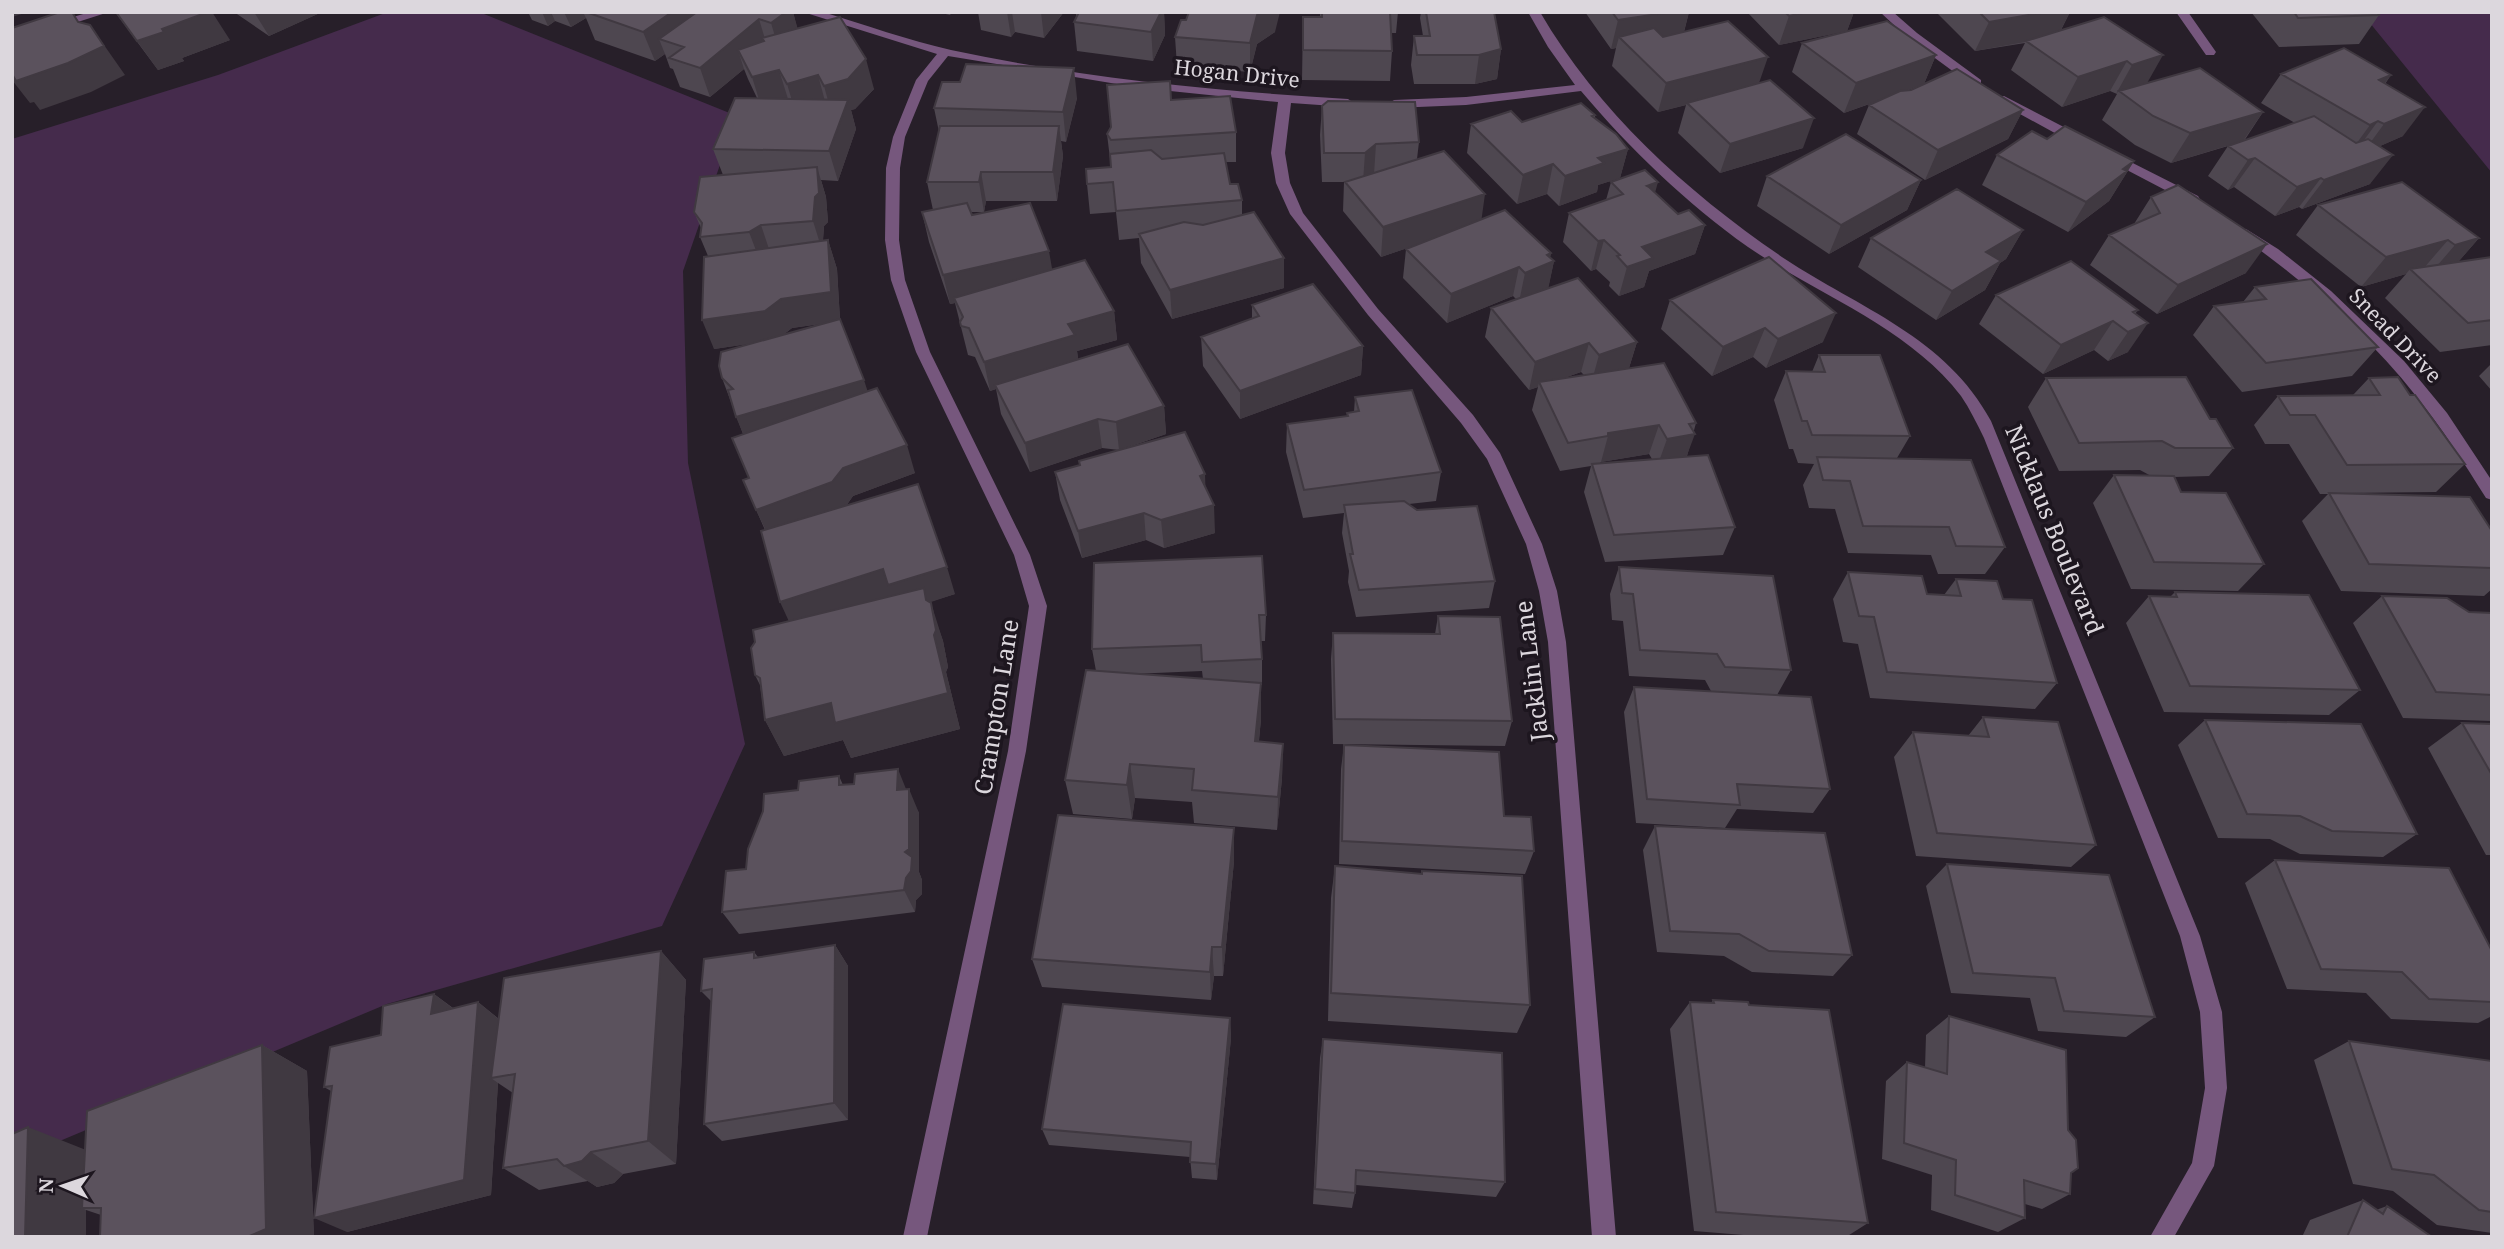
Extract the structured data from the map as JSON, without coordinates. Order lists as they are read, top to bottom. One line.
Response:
{"streets":{"street":["Hogan Drive","Snead Drive","Nicklaus Boulevard","Jacklin Lane","Crampton Lane"]},"crossings":[["Hogan Drive","Jacklin Lane"],["Hogan Drive","Crampton Lane"]],"north":"left"}
